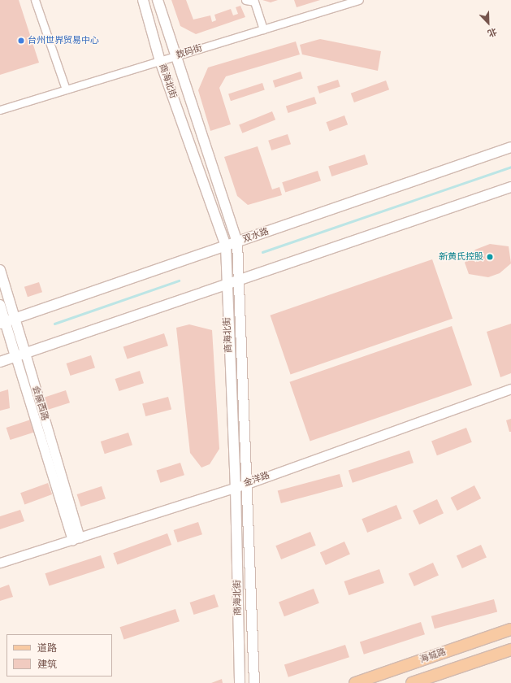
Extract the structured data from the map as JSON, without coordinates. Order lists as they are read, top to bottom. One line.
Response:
{"streets":{"main road":["商海北街","双水路","会展西路","海城路"],"street":["数码街","金洋路"]},"crossings":[["数码街","商海北街"],["商海北街","双水路"],["商海北街","金洋路"],["双水路","会展西路"],["会展西路","金洋路"]],"places":["台州世界贸易中心","新黄氏控股"],"legend":["道路","建筑"],"north":"bottom right"}
